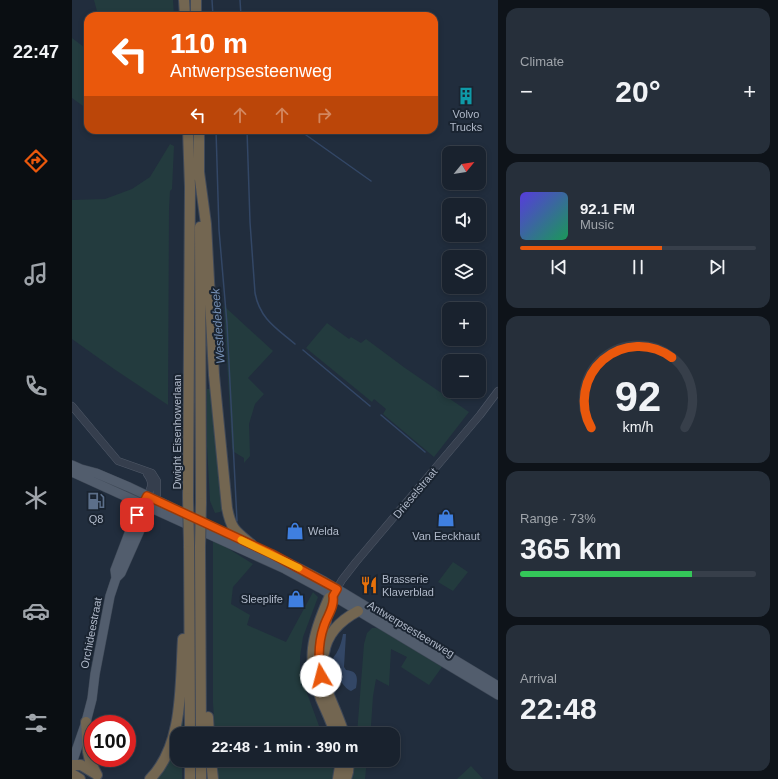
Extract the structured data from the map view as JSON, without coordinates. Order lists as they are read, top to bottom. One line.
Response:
{"streets":{"highway":["Dwight Eisenhowerlaan"],"main road":["Antwerpsesteenweg","Orchideestraat"],"street":["Drieselstraat"]},"crossings":[["Drieselstraat","Antwerpsesteenweg"],["Antwerpsesteenweg","Orchideestraat"]],"water":["Westledebeek"],"places":{"building":["Volvo Trucks"],"fuel station":["Q8"],"shop":["Van Eeckhaut","Welda","Sleeplife"],"restaurant":["Brasserie Klaverblad"]},"north":"top right","page":{"tabs":"22:47","tile":["Climate",["Range · 73%","365 km"],["Arrival","22:48"]],"turn":["110 m","Antwerpsesteenweg"],"heat":["−","20°","+"],"map_buttons":["+","−"],"song":["92.1 FM","Music"],"limit":"100","trip":"22:48 · 1 min · 390 m","gauge":["92","km/h"]}}
